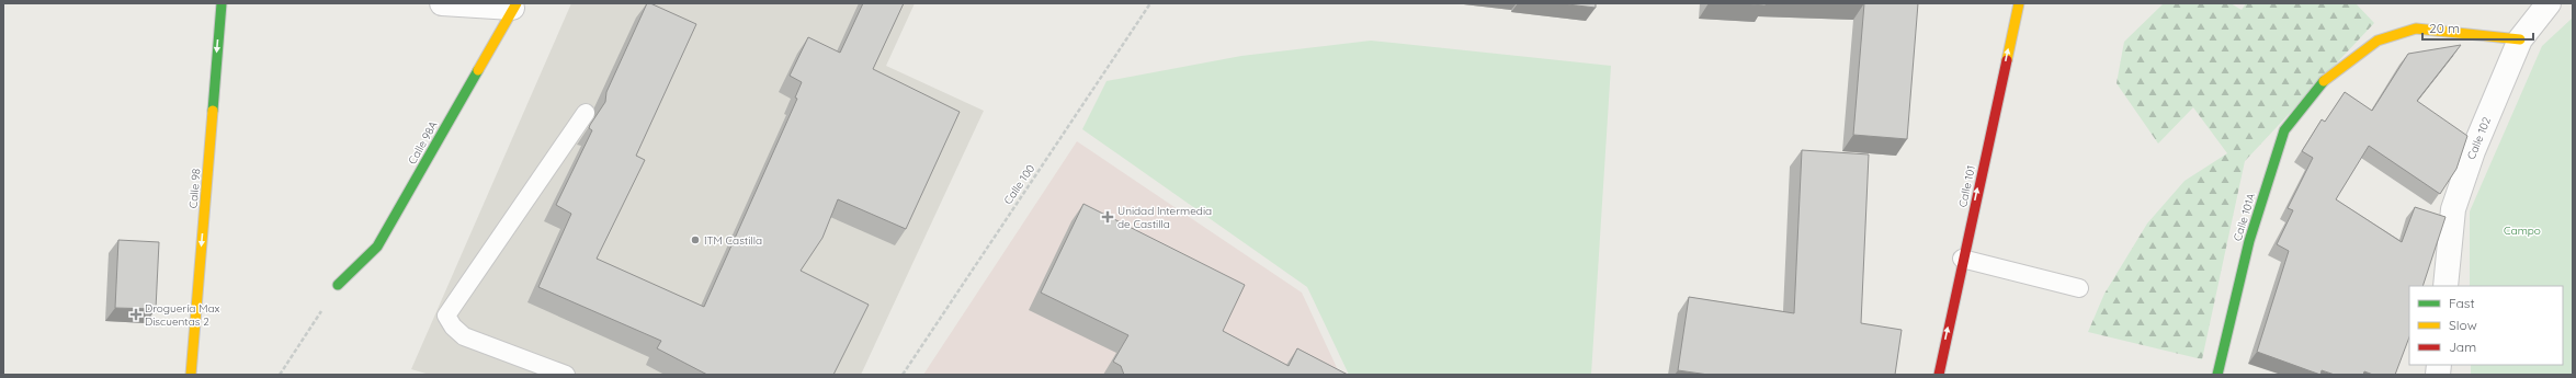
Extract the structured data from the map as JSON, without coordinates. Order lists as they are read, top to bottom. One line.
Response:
{"streets":{"street":["Calle 102","Calle 98A","Calle 101","Calle 98","Calle 101A"],"path":["Calle 100"]},"crossings":[["Calle 102","Calle 101A"]],"one_way":["Calle 101","Calle 98"],"parks":["Campo"],"places":{"health":["Unidad Intermedia de Castilla","Droguería Max Discuentas 2"],"other":["ITM Castilla"]},"legend":["Fast","Slow","Jam"],"scale_bar":"20 m"}
